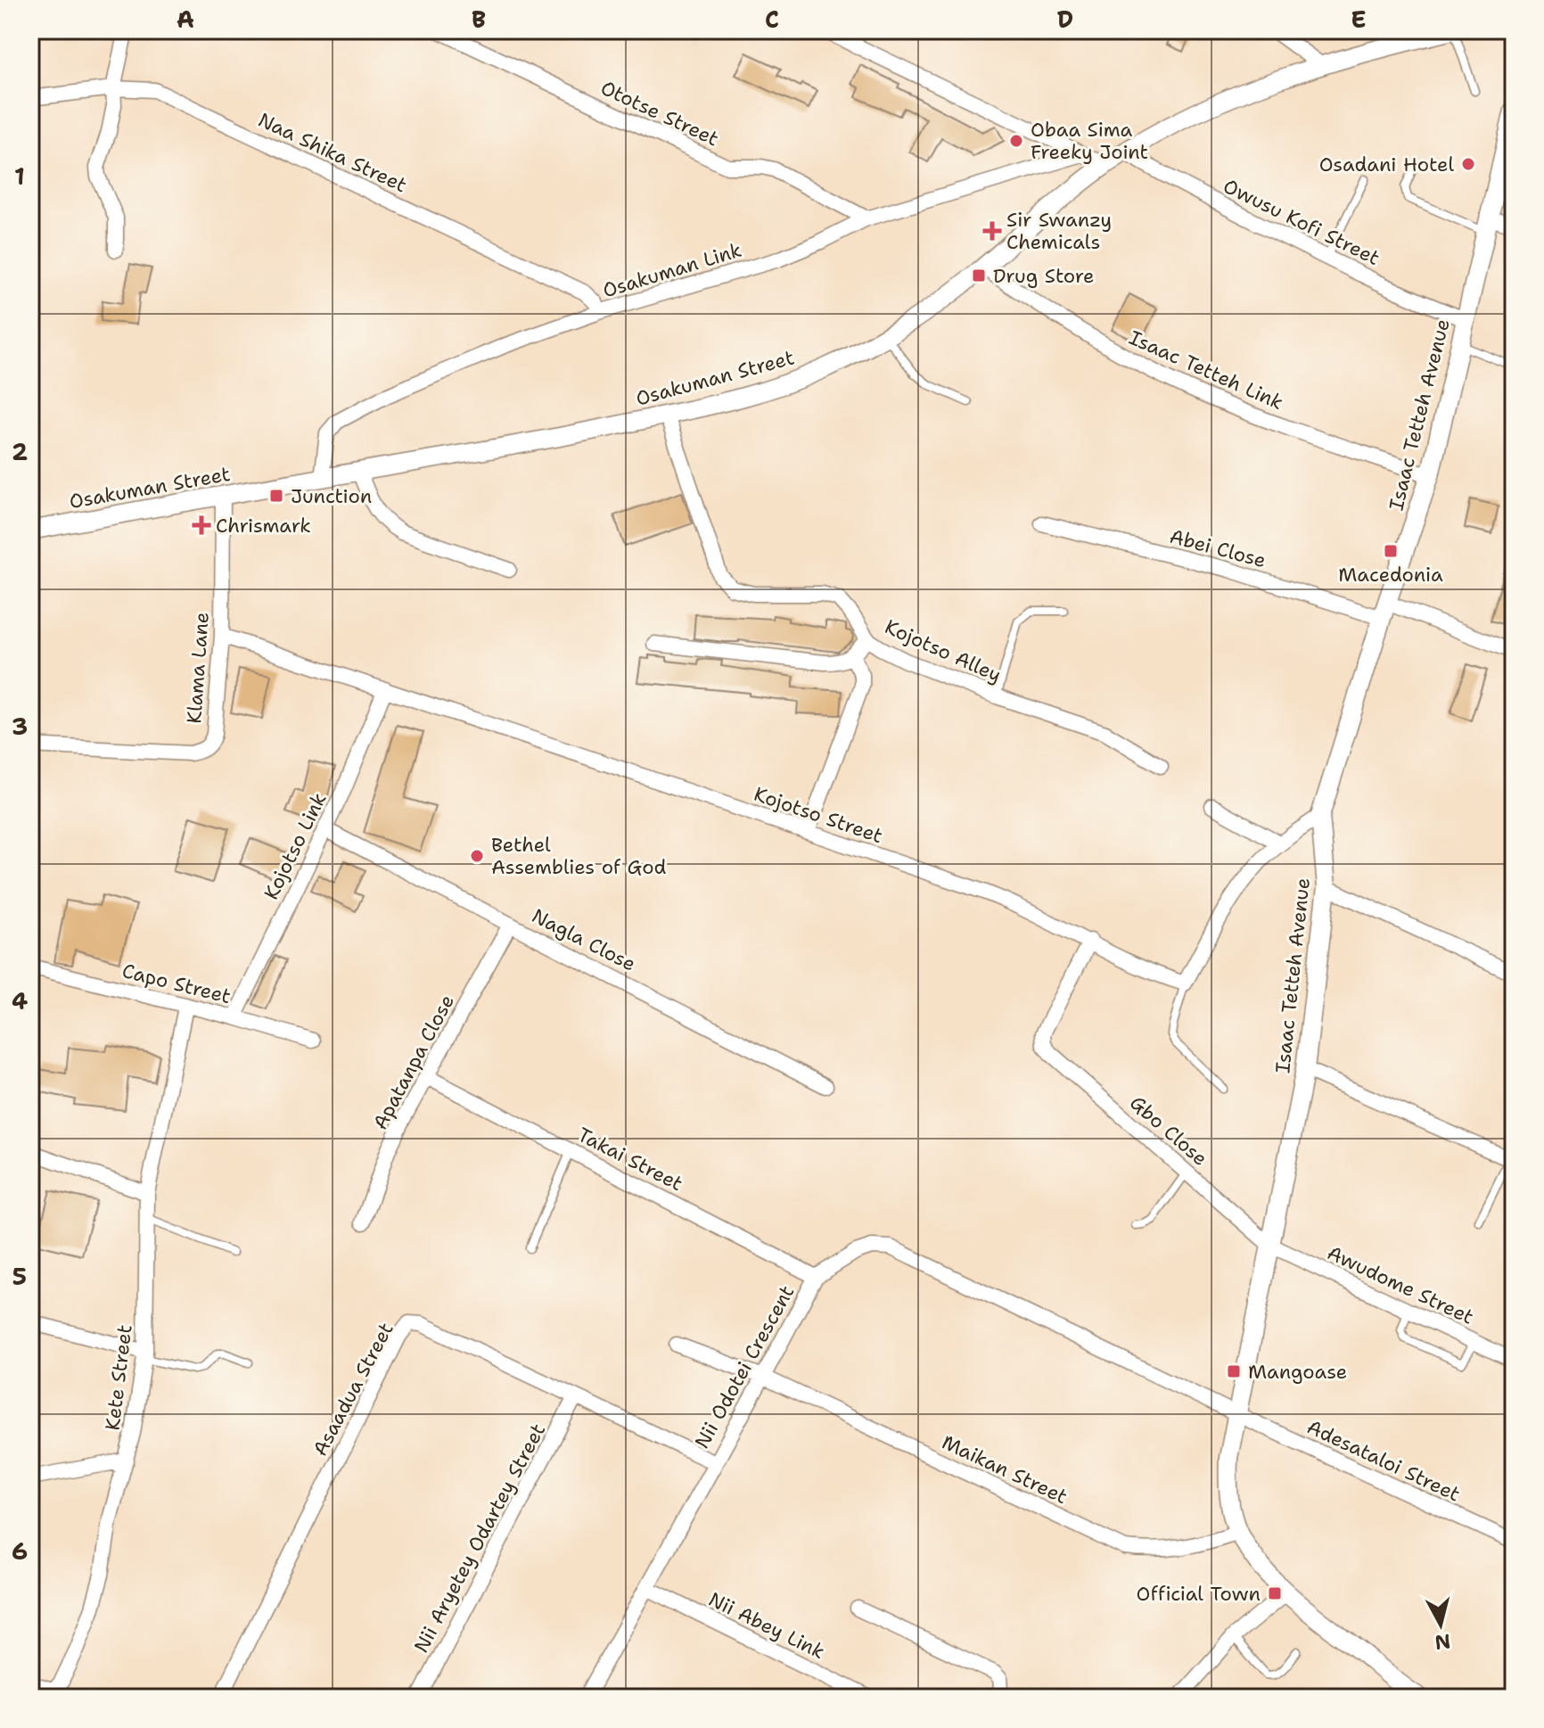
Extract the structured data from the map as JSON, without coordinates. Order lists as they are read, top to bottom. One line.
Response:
{"streets":{"street":["Ototse Street","Naa Shika Street","Owusu Kofi Street","Osakuman Link","Isaac Tetteh Link","Osakuman Street","Isaac Tetteh Avenue","Abei Close","Kojotso Alley","Klama Lane","Kojotso Street","Kojotso Link","Nagla Close","Capo Street","Apatanpa Close","Gbo Close","Takai Street","Awudome Street","Nii Odotei Crescent","Kete Street","Asaadua Street","Adesataloi Street","Maikan Street","Nii Aryetey Odartey Street","Nii Abey Link"]},"crossings":[["Ototse Street","Osakuman Link"],["Naa Shika Street","Osakuman Link"],["Owusu Kofi Street","Osakuman Street"],["Owusu Kofi Street","Isaac Tetteh Avenue"],["Osakuman Link","Osakuman Street"],["Isaac Tetteh Link","Osakuman Street"],["Isaac Tetteh Link","Isaac Tetteh Avenue"],["Osakuman Street","Kojotso Alley"],["Osakuman Street","Klama Lane"],["Isaac Tetteh Avenue","Abei Close"],["Isaac Tetteh Avenue","Gbo Close"],["Isaac Tetteh Avenue","Awudome Street"],["Isaac Tetteh Avenue","Nii Odotei Crescent"],["Isaac Tetteh Avenue","Adesataloi Street"],["Isaac Tetteh Avenue","Maikan Street"],["Klama Lane","Kojotso Street"],["Kojotso Street","Kojotso Link"],["Kojotso Street","Gbo Close"],["Kojotso Link","Nagla Close"],["Kojotso Link","Capo Street"],["Nagla Close","Apatanpa Close"],["Capo Street","Kete Street"],["Apatanpa Close","Takai Street"],["Gbo Close","Awudome Street"],["Takai Street","Nii Odotei Crescent"],["Nii Odotei Crescent","Asaadua Street"],["Nii Odotei Crescent","Adesataloi Street"],["Nii Odotei Crescent","Maikan Street"],["Nii Odotei Crescent","Nii Abey Link"],["Asaadua Street","Nii Aryetey Odartey Street"]],"places":{"other":["Obaa Sima Freeky Joint","Osadani Hotel","Bethel Assemblies of God"],"health":["Sir Swanzy Chemicals","Chrismark"],"transit":["Drug Store","Junction","Macedonia","Mangoase","Official Town"]},"north":"bottom","grid":{"columns":["A","B","C","D","E"],"rows":["1","2","3","4","5","6"]}}
